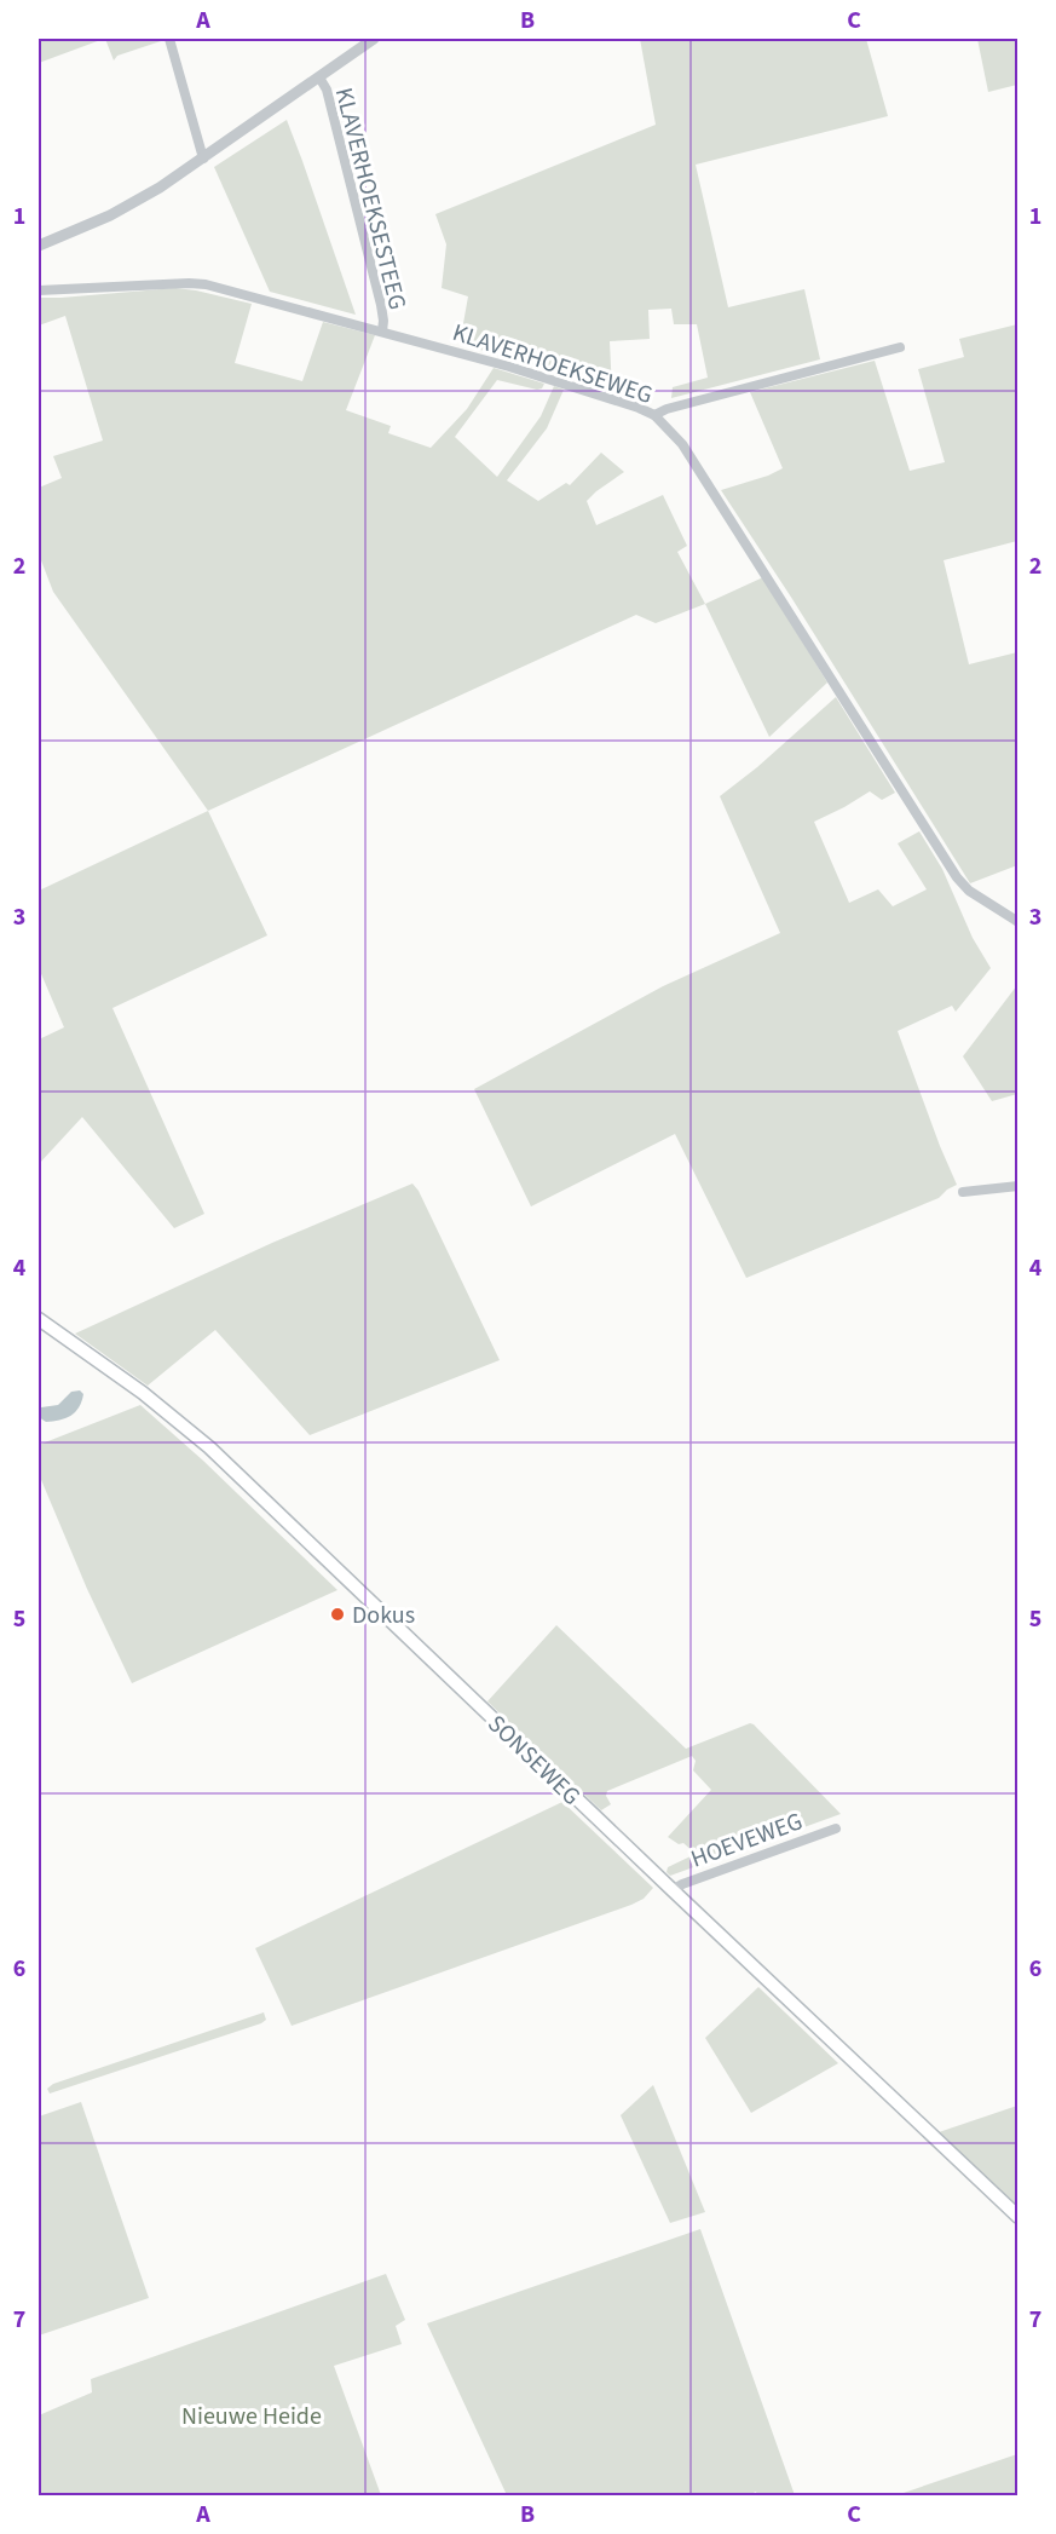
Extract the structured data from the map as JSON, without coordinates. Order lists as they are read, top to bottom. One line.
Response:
{"streets":{"main road":["SONSEWEG"],"street":["KLAVERHOEKSESTEEG","KLAVERHOEKSEWEG","HOEVEWEG"]},"crossings":[["KLAVERHOEKSESTEEG","KLAVERHOEKSEWEG"],["SONSEWEG","HOEVEWEG"]],"parks":["Nieuwe Heide"],"places":["Dokus"],"grid":{"columns":["A","B","C"],"rows":["1","2","3","4","5","6","7"]}}
